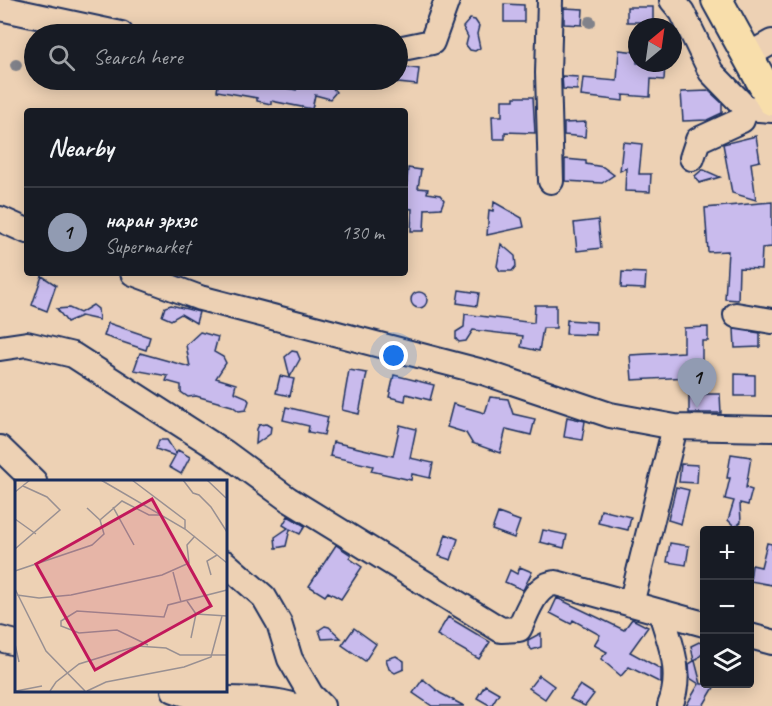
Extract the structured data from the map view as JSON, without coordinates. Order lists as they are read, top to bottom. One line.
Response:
{"north":"top right","page":{"search":"Search here","heading":"Nearby","list":[{"mark":"1","name":"наран эрхэс","note":"Supermarket","value":"130 m"}],"pins":"1","map_buttons":["+","−"]}}
